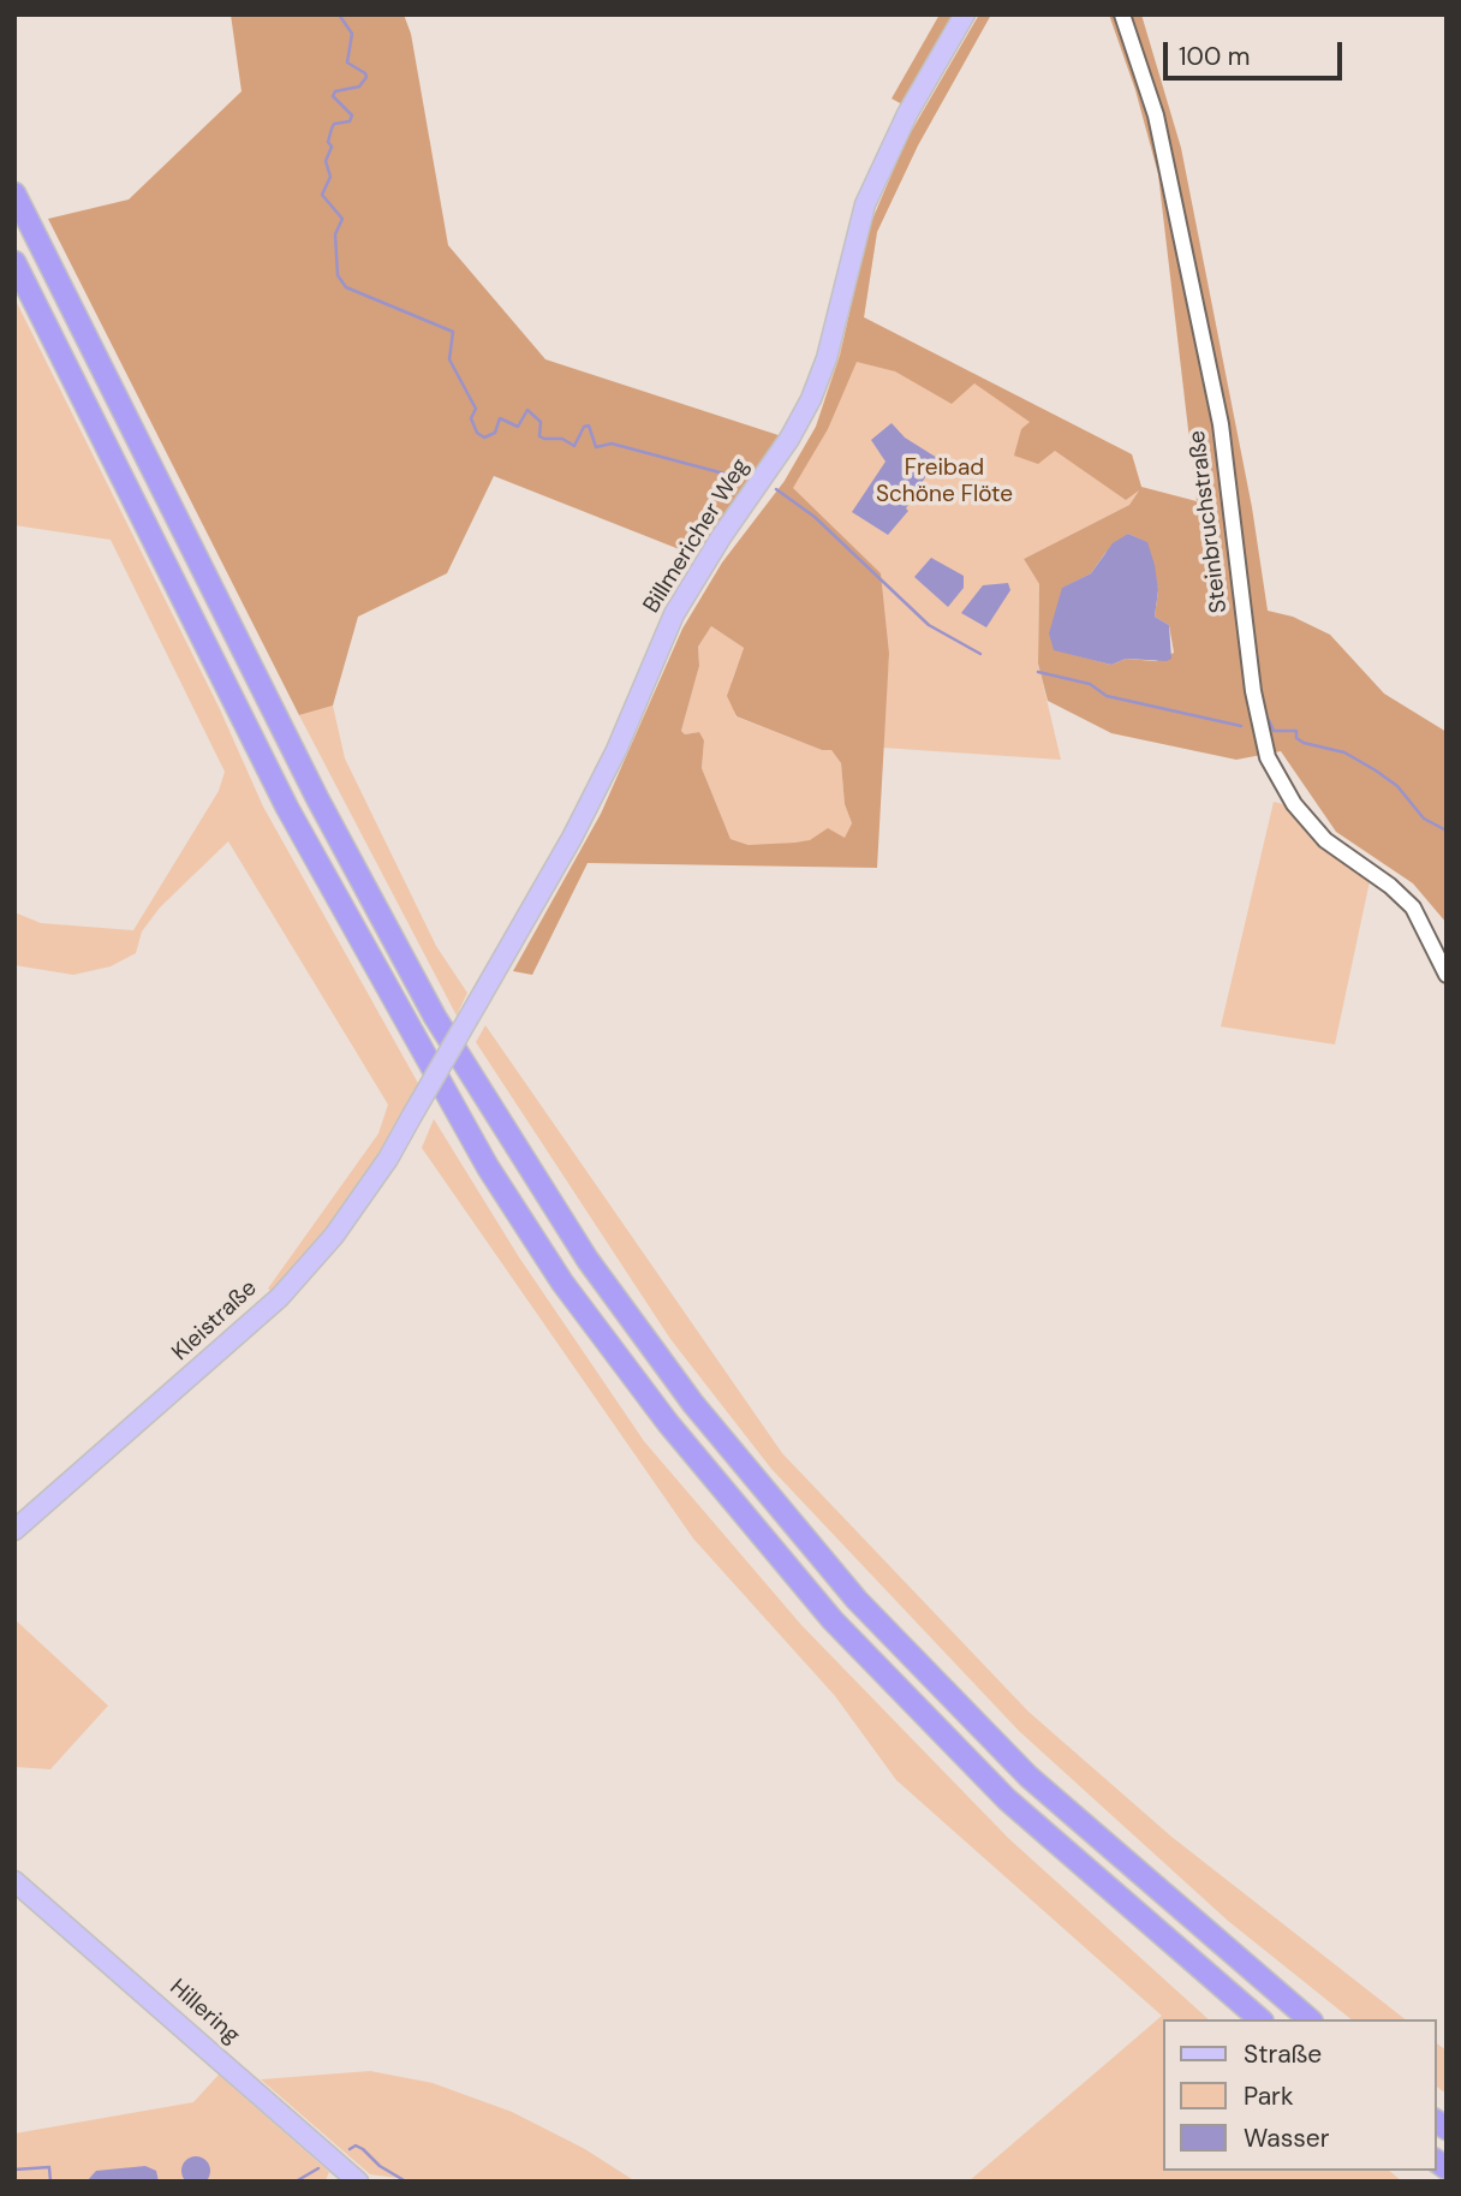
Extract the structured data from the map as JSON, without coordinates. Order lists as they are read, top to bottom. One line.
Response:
{"streets":{"main road":["Billmericher Weg","Kleistraße","Hillering"],"street":["Steinbruchstraße"]},"crossings":[["Billmericher Weg","Kleistraße"]],"parks":["Freibad Schöne Flöte"],"legend":["Straße","Park","Wasser"],"scale_bar":"100 m"}
